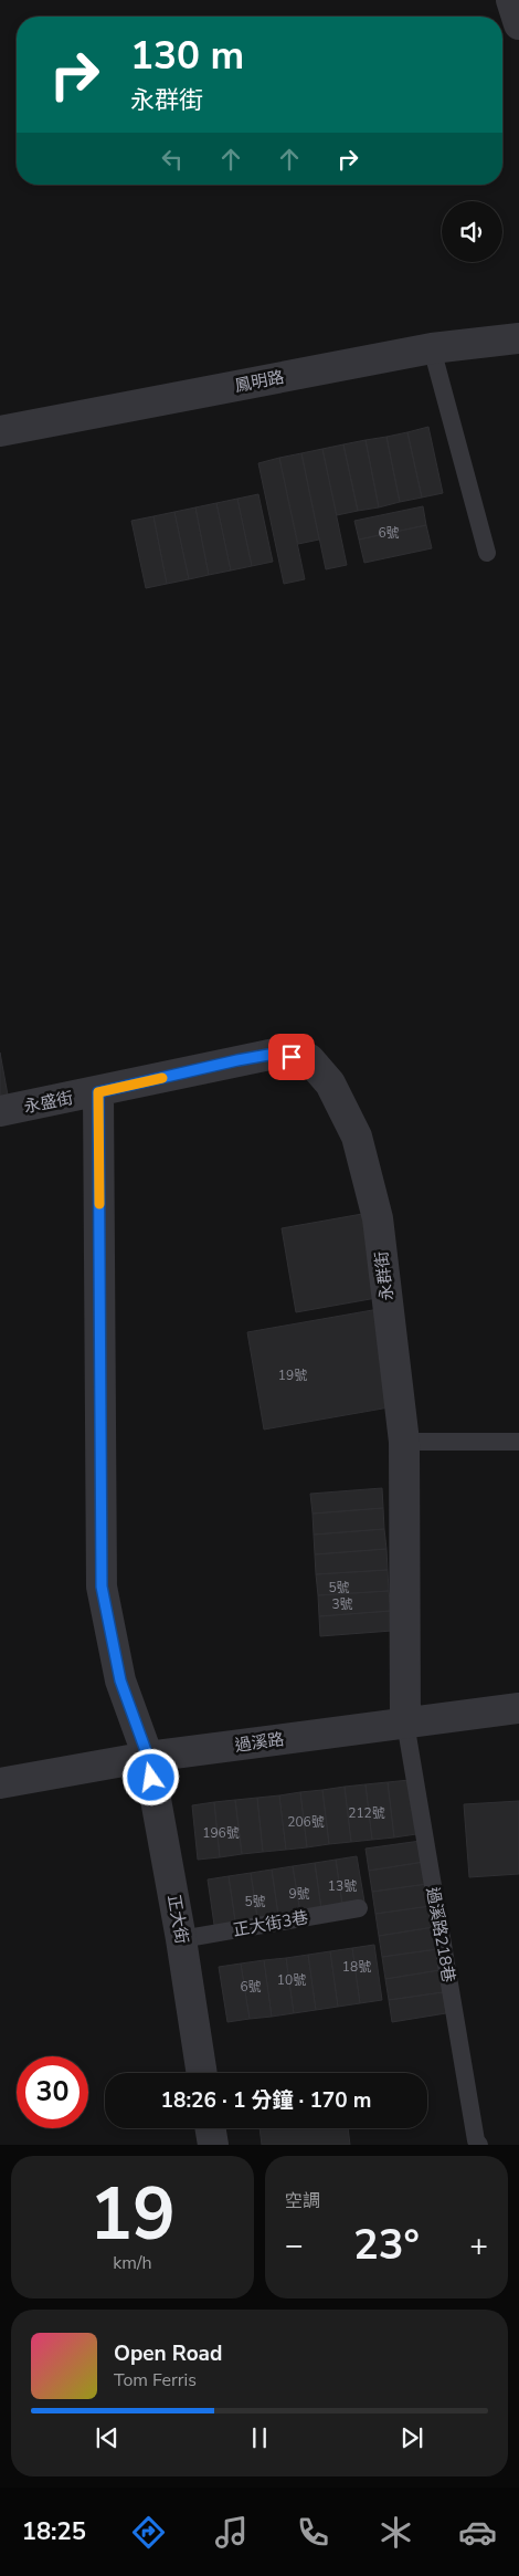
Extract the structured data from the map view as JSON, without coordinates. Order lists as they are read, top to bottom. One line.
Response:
{"streets":{"street":["鳳明路","永盛街","永群街","過溪路","正大街"],"lane":["正大街3巷","過溪路218巷"]},"crossings":[["永盛街","永群街"],["永盛街","正大街"],["永群街","過溪路"],["永群街","正大街"],["永群街","過溪路218巷"],["過溪路","正大街"],["過溪路","過溪路218巷"],["正大街","正大街3巷"]],"house_numbers":["6號","19號","5號","3號","212號","206號","196號","13號","9號","5號","18號","10號","6號"],"page":{"turn":["130 m","永群街"],"limit":"30","trip":"18:26 · 1 分鐘 · 170 m","tile":[["19","km/h"],"空調"],"heat":["−","23°","+"],"song":["Open Road","Tom Ferris"],"tabs":"18:25"}}
